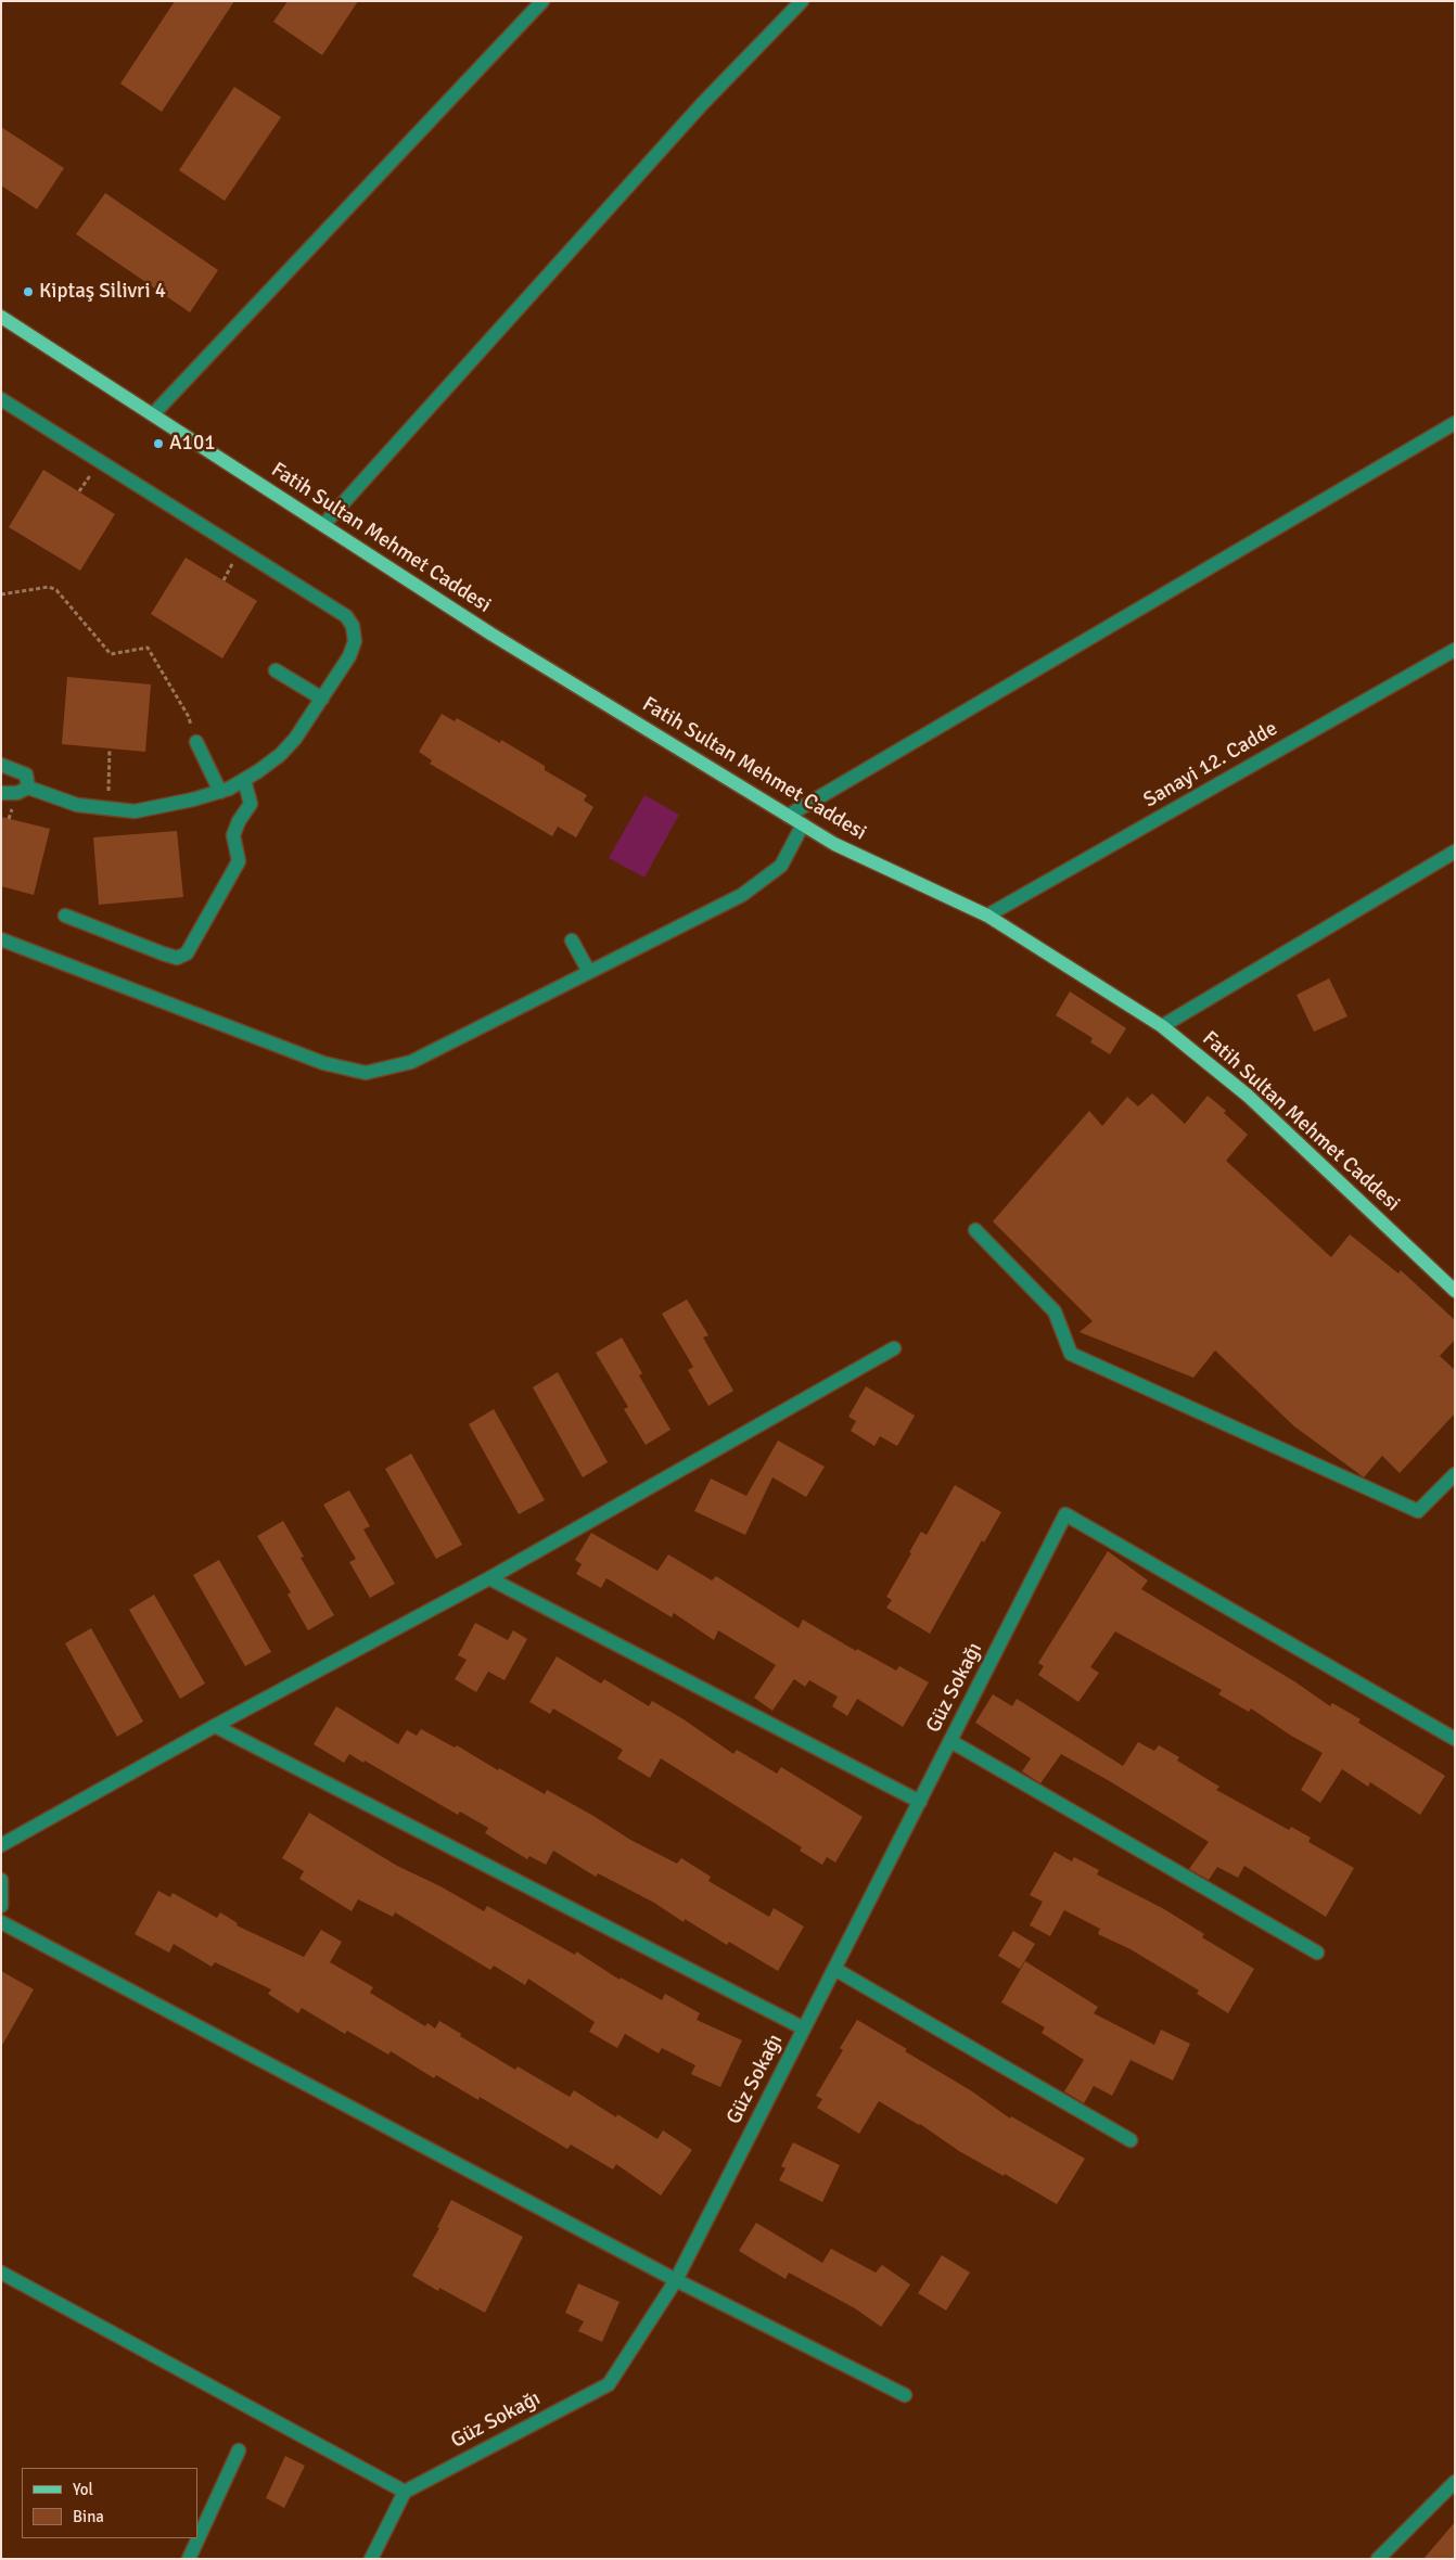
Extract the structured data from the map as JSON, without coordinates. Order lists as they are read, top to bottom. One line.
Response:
{"streets":{"main road":["Fatih Sultan Mehmet Caddesi"],"street":["Sanayi 12. Cadde","Güz Sokağı"]},"crossings":[["Fatih Sultan Mehmet Caddesi","Sanayi 12. Cadde"]],"places":["Kiptaş Silivri 4","A101"],"legend":["Yol","Bina"]}
